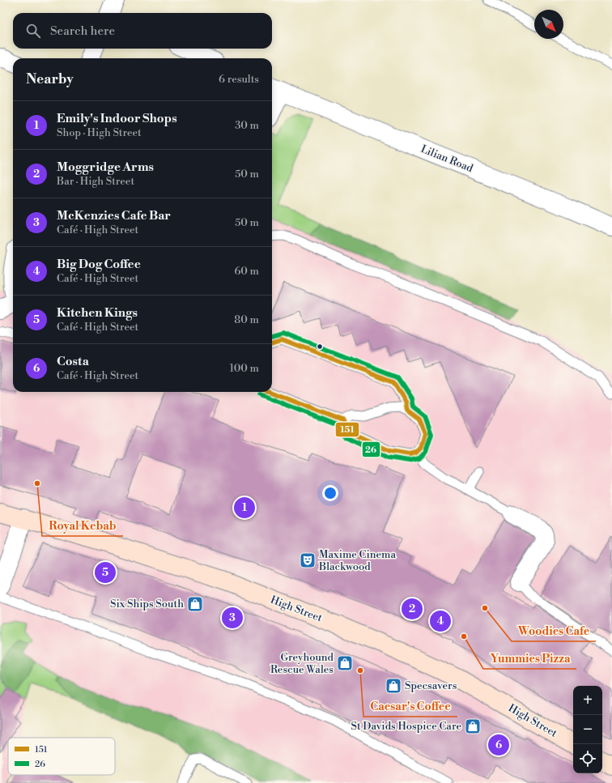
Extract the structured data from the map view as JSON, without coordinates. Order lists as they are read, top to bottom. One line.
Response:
{"streets":{"main road":["High Street"],"street":["Lilian Road"]},"places":{"other":["Royal Kebab","Woodies Cafe","Yummies Pizza","Caesar's Coffee"],"theatre":["Maxime Cinema Blackwood"],"shop":["Six Ships South","Greyhound Rescue Wales","Specsavers","St Davids Hospice Care"]},"lines":["transit line 26","transit line 151"],"legend":["151","26"],"north":"bottom right","page":{"search":"Search here","heading":["Nearby","6 results"],"list":[{"mark":"1","name":"Emily's Indoor Shops","note":"Shop · High Street","value":"30 m"},{"mark":"2","name":"Moggridge Arms","note":"Bar · High Street","value":"50 m"},{"mark":"3","name":"McKenzies Cafe Bar","note":"Café · High Street","value":"50 m"},{"mark":"4","name":"Big Dog Coffee","note":"Café · High Street","value":"60 m"},{"mark":"5","name":"Kitchen Kings","note":"Café · High Street","value":"80 m"},{"mark":"6","name":"Costa","note":"Café · High Street","value":"100 m"}],"pins":["1","5","2","3","4","6"],"map_buttons":["+","−"]}}
